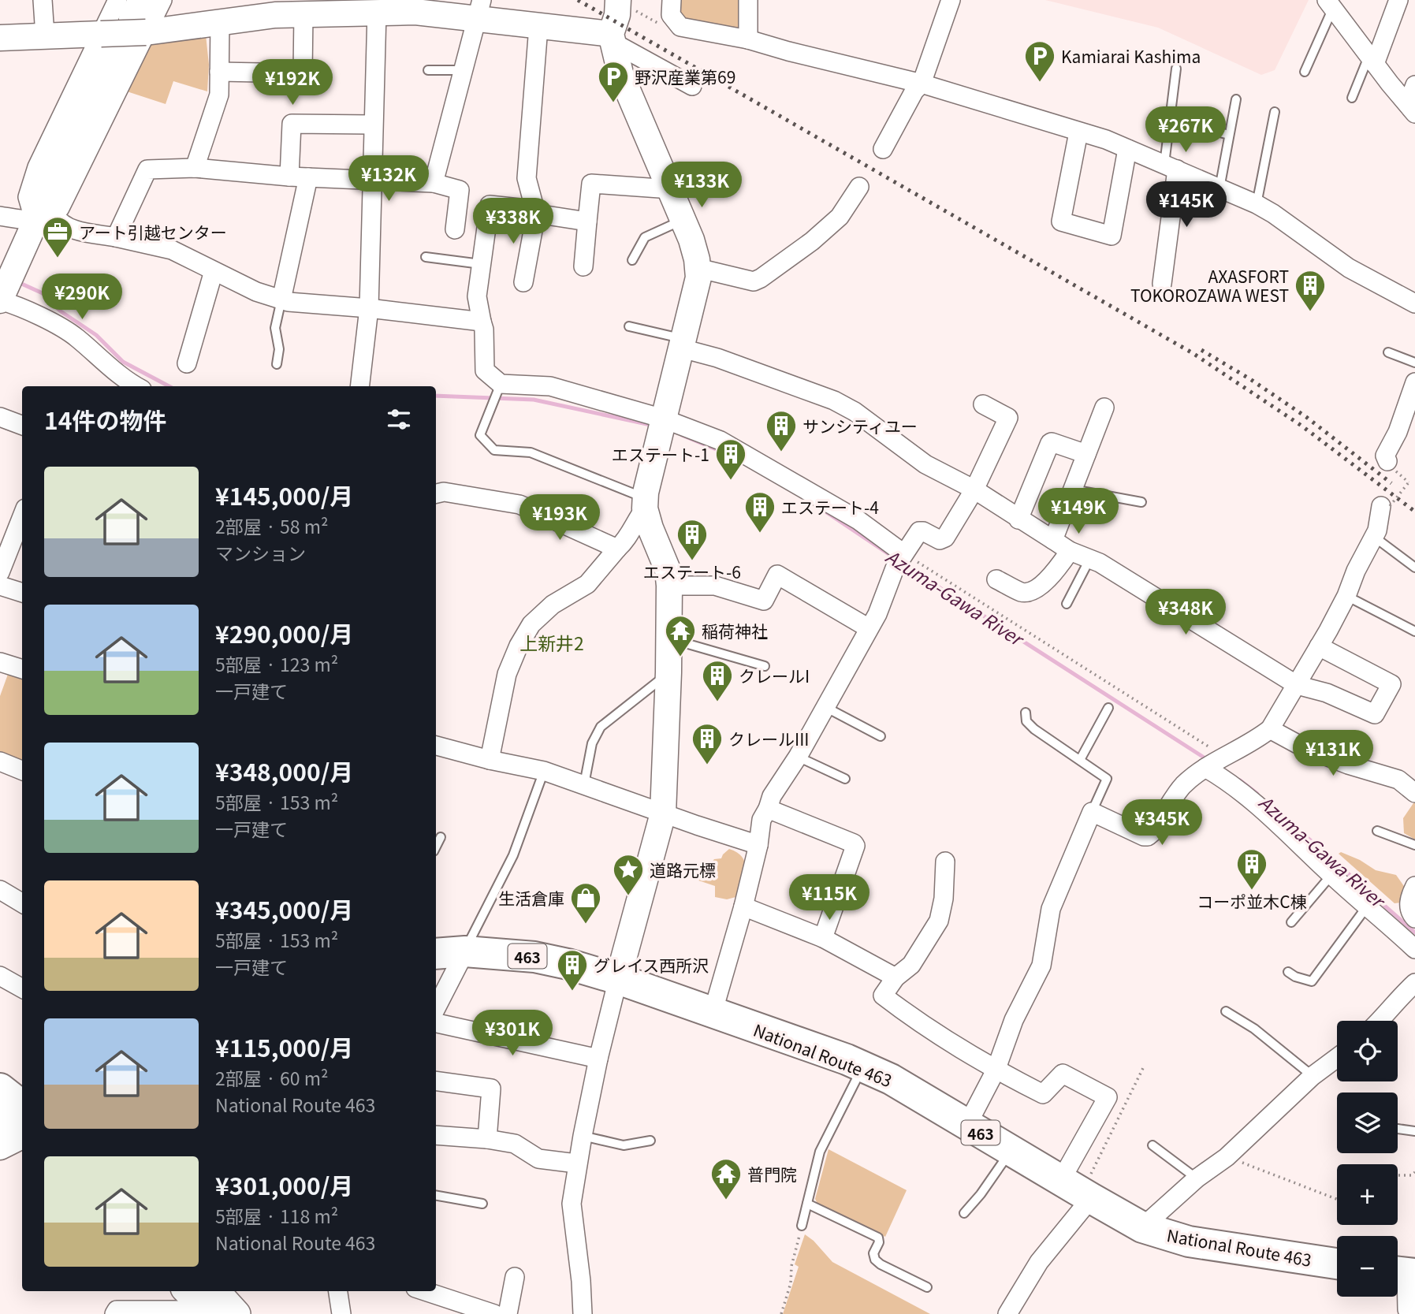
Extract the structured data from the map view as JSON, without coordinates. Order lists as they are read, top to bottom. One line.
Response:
{"streets":{"highway":["463","National Route 463"]},"districts":["上新井2"],"water":["Azuma-Gawa River"],"places":{"parking":["Kamiarai Kashima","野沢産業第69"],"office":["アート引越センター"],"building":["AXASFORT TOKOROZAWA WEST","サンシティユー","エステート-1","エステート-4","エステート-6","クレールI","クレールIII","コーポ並木C棟","グレイス西所沢"],"temple":["稲荷神社","普門院"],"place":["道路元標"],"shop":["生活倉庫"]},"page":{"price":["¥192K","¥267K","¥132K","¥133K","¥145K","¥338K","¥290K","¥149K","¥193K","¥348K","¥131K","¥345K","¥115K","¥301K"],"heading":"14件の物件","list":[{"name":"¥145,000/月","note":"2部屋 · 58 m² · マンション"},{"name":"¥290,000/月","note":"5部屋 · 123 m² · 一戸建て"},{"name":"¥348,000/月","note":"5部屋 · 153 m² · 一戸建て"},{"name":"¥345,000/月","note":"5部屋 · 153 m² · 一戸建て"},{"name":"¥115,000/月","note":"2部屋 · 60 m² · National Route 463"},{"name":"¥301,000/月","note":"5部屋 · 118 m² · National Route 463"}],"map_buttons":["+","−"]}}
